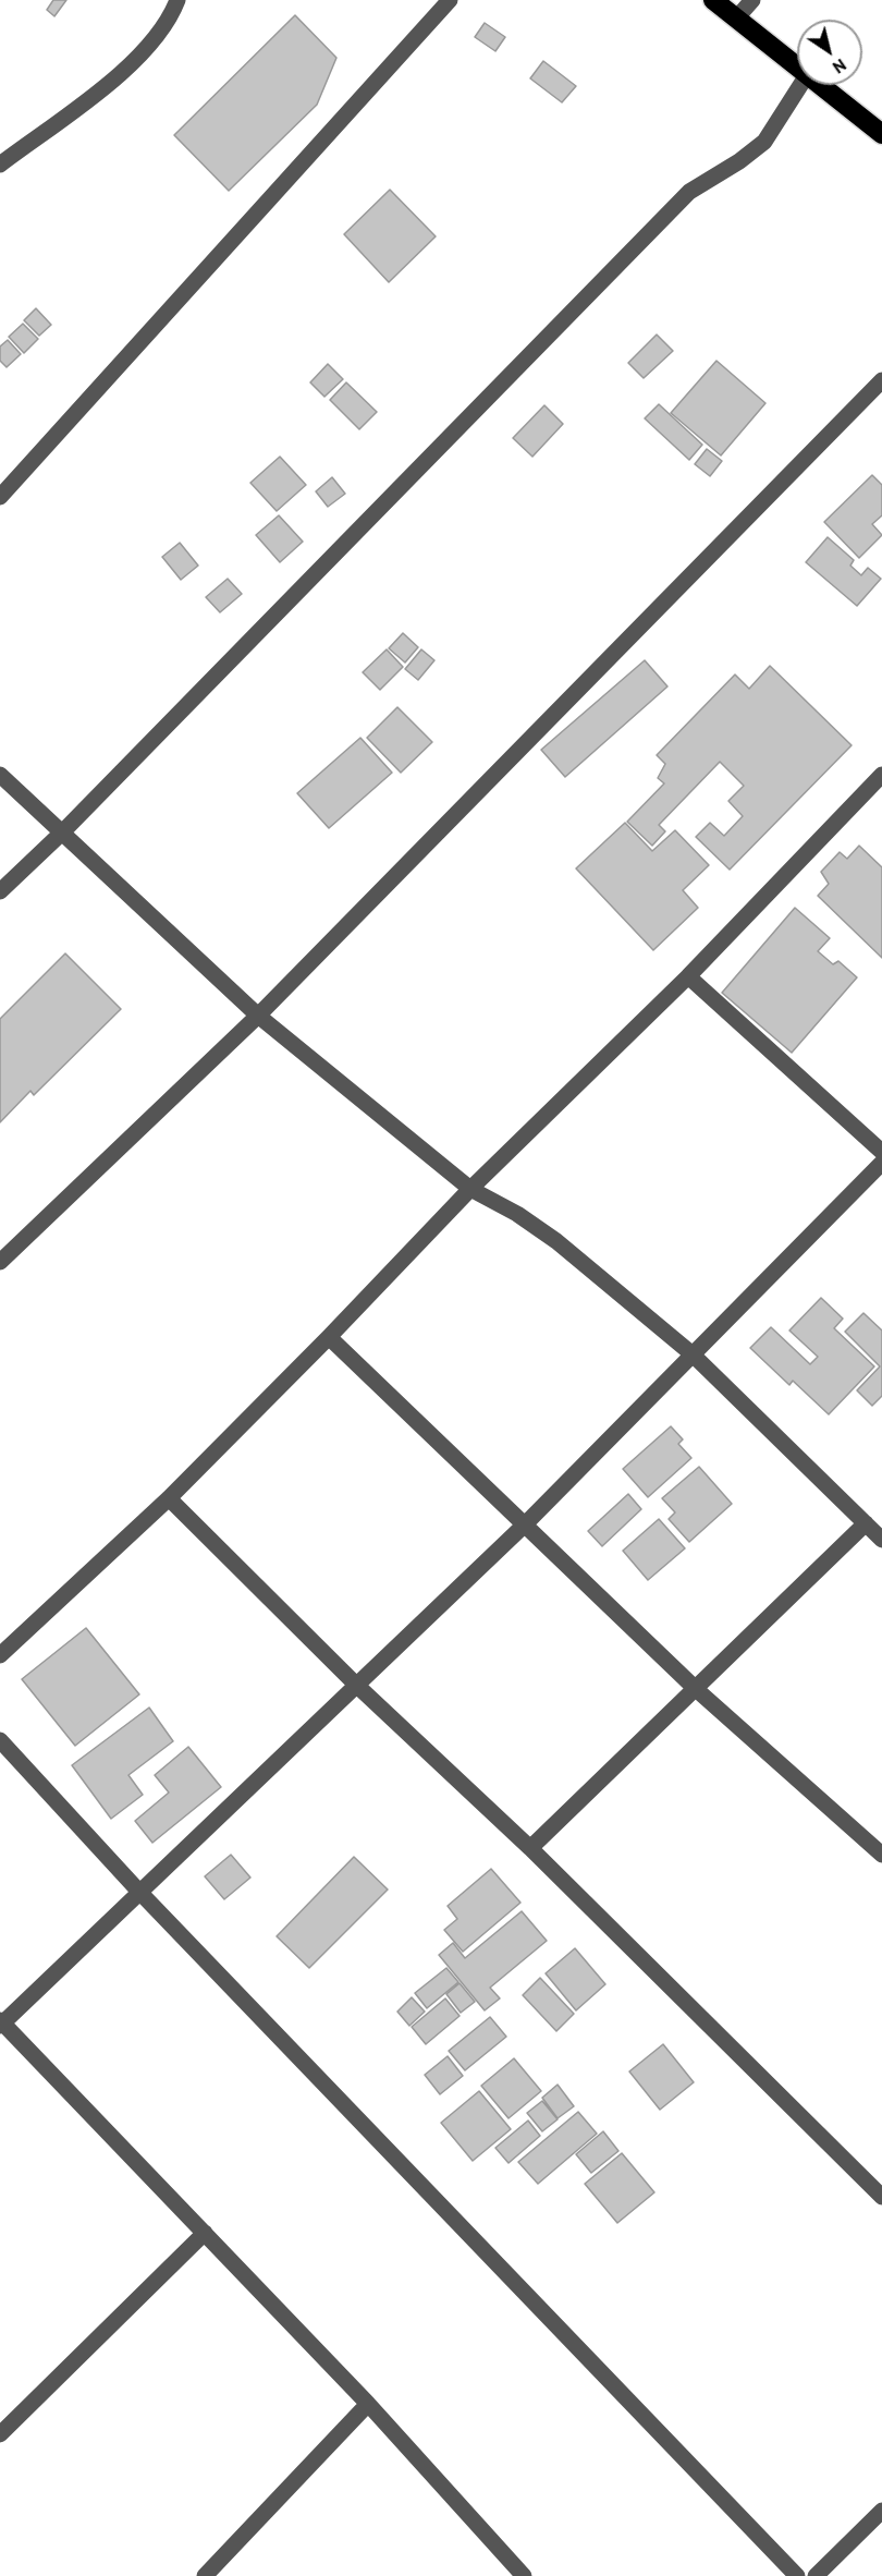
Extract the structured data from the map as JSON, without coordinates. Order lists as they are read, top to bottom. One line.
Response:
{"north":"bottom right"}
